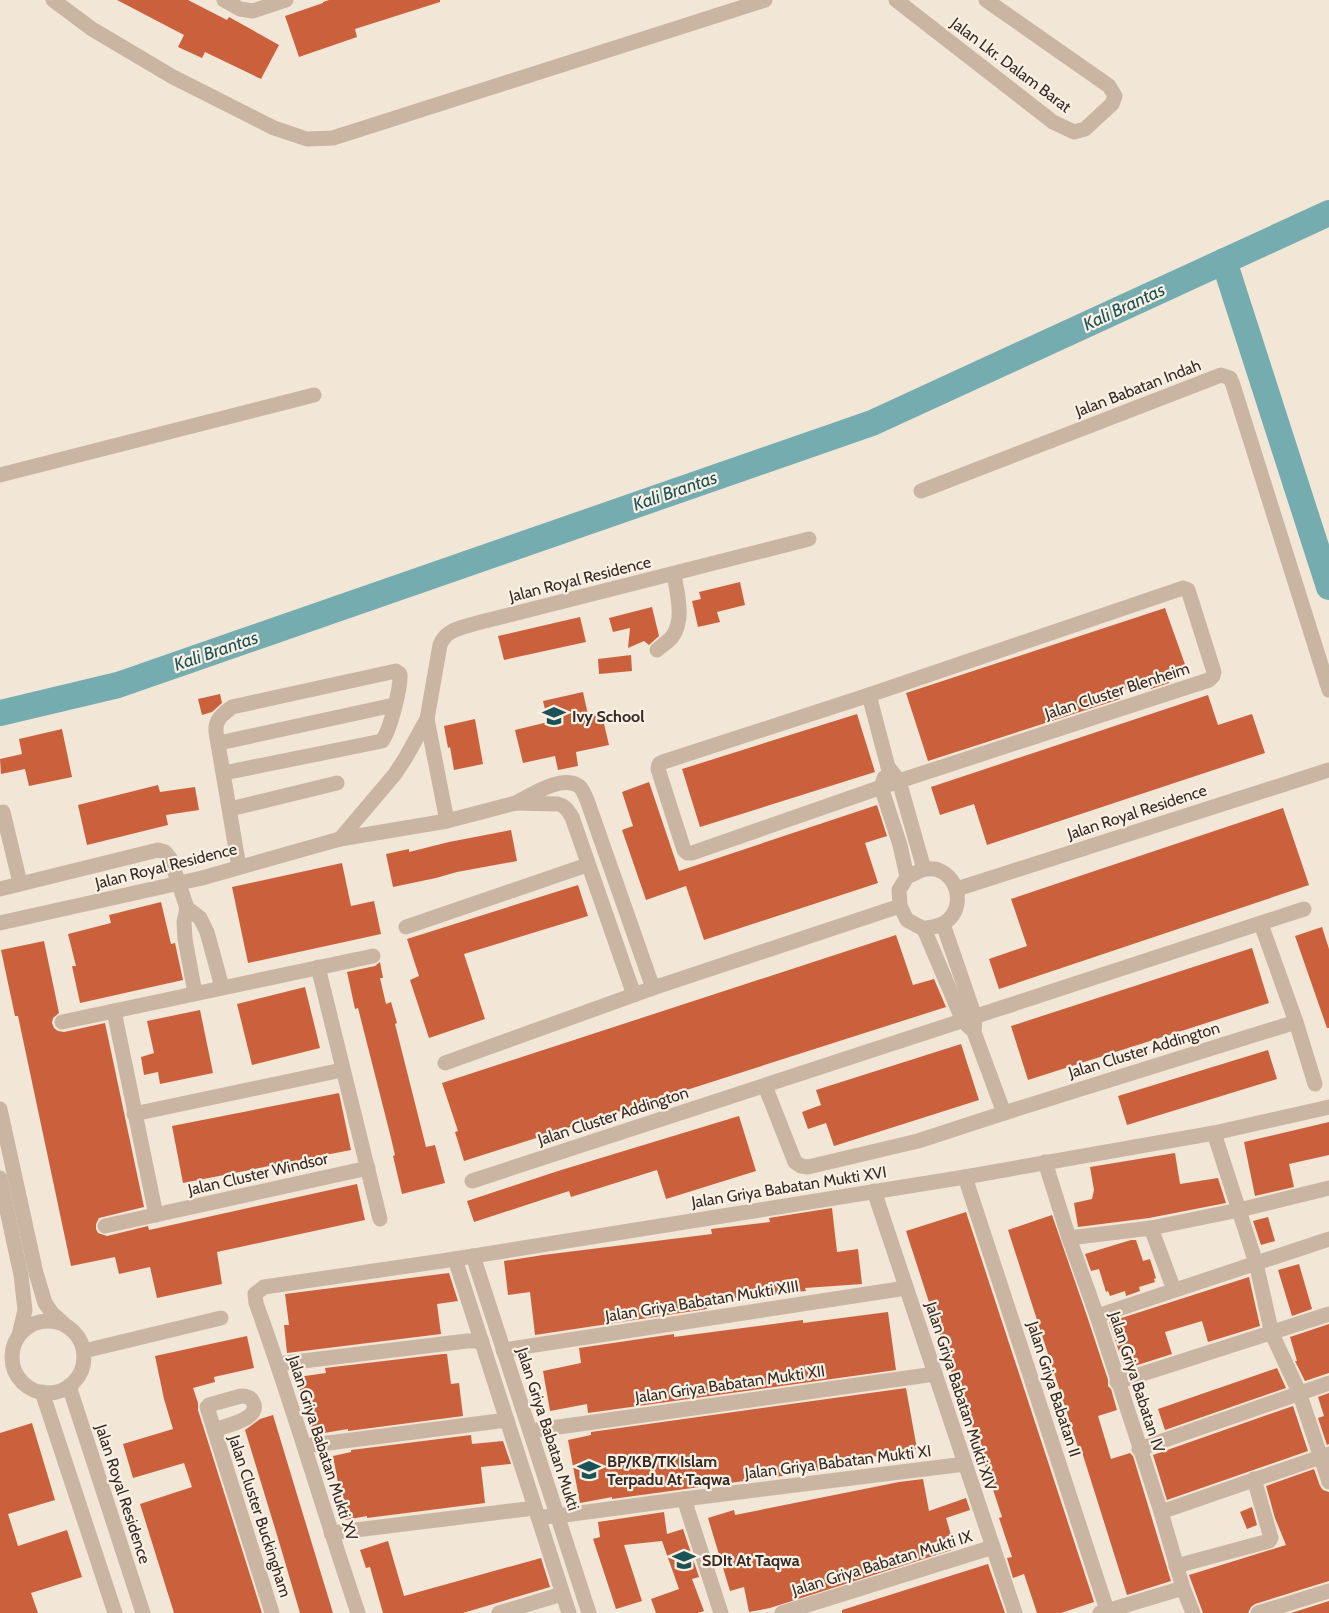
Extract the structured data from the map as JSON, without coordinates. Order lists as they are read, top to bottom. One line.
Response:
{"streets":{"street":["Jalan Lkr. Dalam Barat","Jalan Babatan Indah","Jalan Royal Residence","Jalan Cluster Blenheim","Jalan Cluster Addington","Jalan Cluster Windsor","Jalan Griya Babatan Mukti XVI","Jalan Griya Babatan Mukti XIII","Jalan Griya Babatan IV","Jalan Griya Babatan Mukti XII","Jalan Griya Babatan II","Jalan Griya Babatan Mukti XIV","Jalan Griya Babatan Mukti","Jalan Griya Babatan Mukti XV","Jalan Griya Babatan Mukti XI","Jalan Cluster Buckingham","Jalan Griya Babatan Mukti IX"]},"crossings":[["Jalan Griya Babatan Mukti XVI","Jalan Griya Babatan IV"],["Jalan Griya Babatan Mukti XVI","Jalan Griya Babatan II"],["Jalan Griya Babatan Mukti XVI","Jalan Griya Babatan Mukti XIV"],["Jalan Griya Babatan Mukti XVI","Jalan Griya Babatan Mukti"],["Jalan Griya Babatan Mukti XVI","Jalan Griya Babatan Mukti XV"],["Jalan Griya Babatan Mukti XIII","Jalan Griya Babatan Mukti XIV"],["Jalan Griya Babatan Mukti XIII","Jalan Griya Babatan Mukti"],["Jalan Griya Babatan Mukti XII","Jalan Griya Babatan Mukti XIV"],["Jalan Griya Babatan Mukti XII","Jalan Griya Babatan Mukti"],["Jalan Griya Babatan Mukti XIV","Jalan Griya Babatan Mukti XI"],["Jalan Griya Babatan Mukti XIV","Jalan Griya Babatan Mukti IX"],["Jalan Griya Babatan Mukti","Jalan Griya Babatan Mukti XI"],["Jalan Griya Babatan Mukti XV","Jalan Griya Babatan Mukti XI"]],"water":["Kali Brantas"],"places":{"school or university":["Ivy School","BP/KB/TK Islam Terpadu At Taqwa","SDIt At Taqwa"]}}
